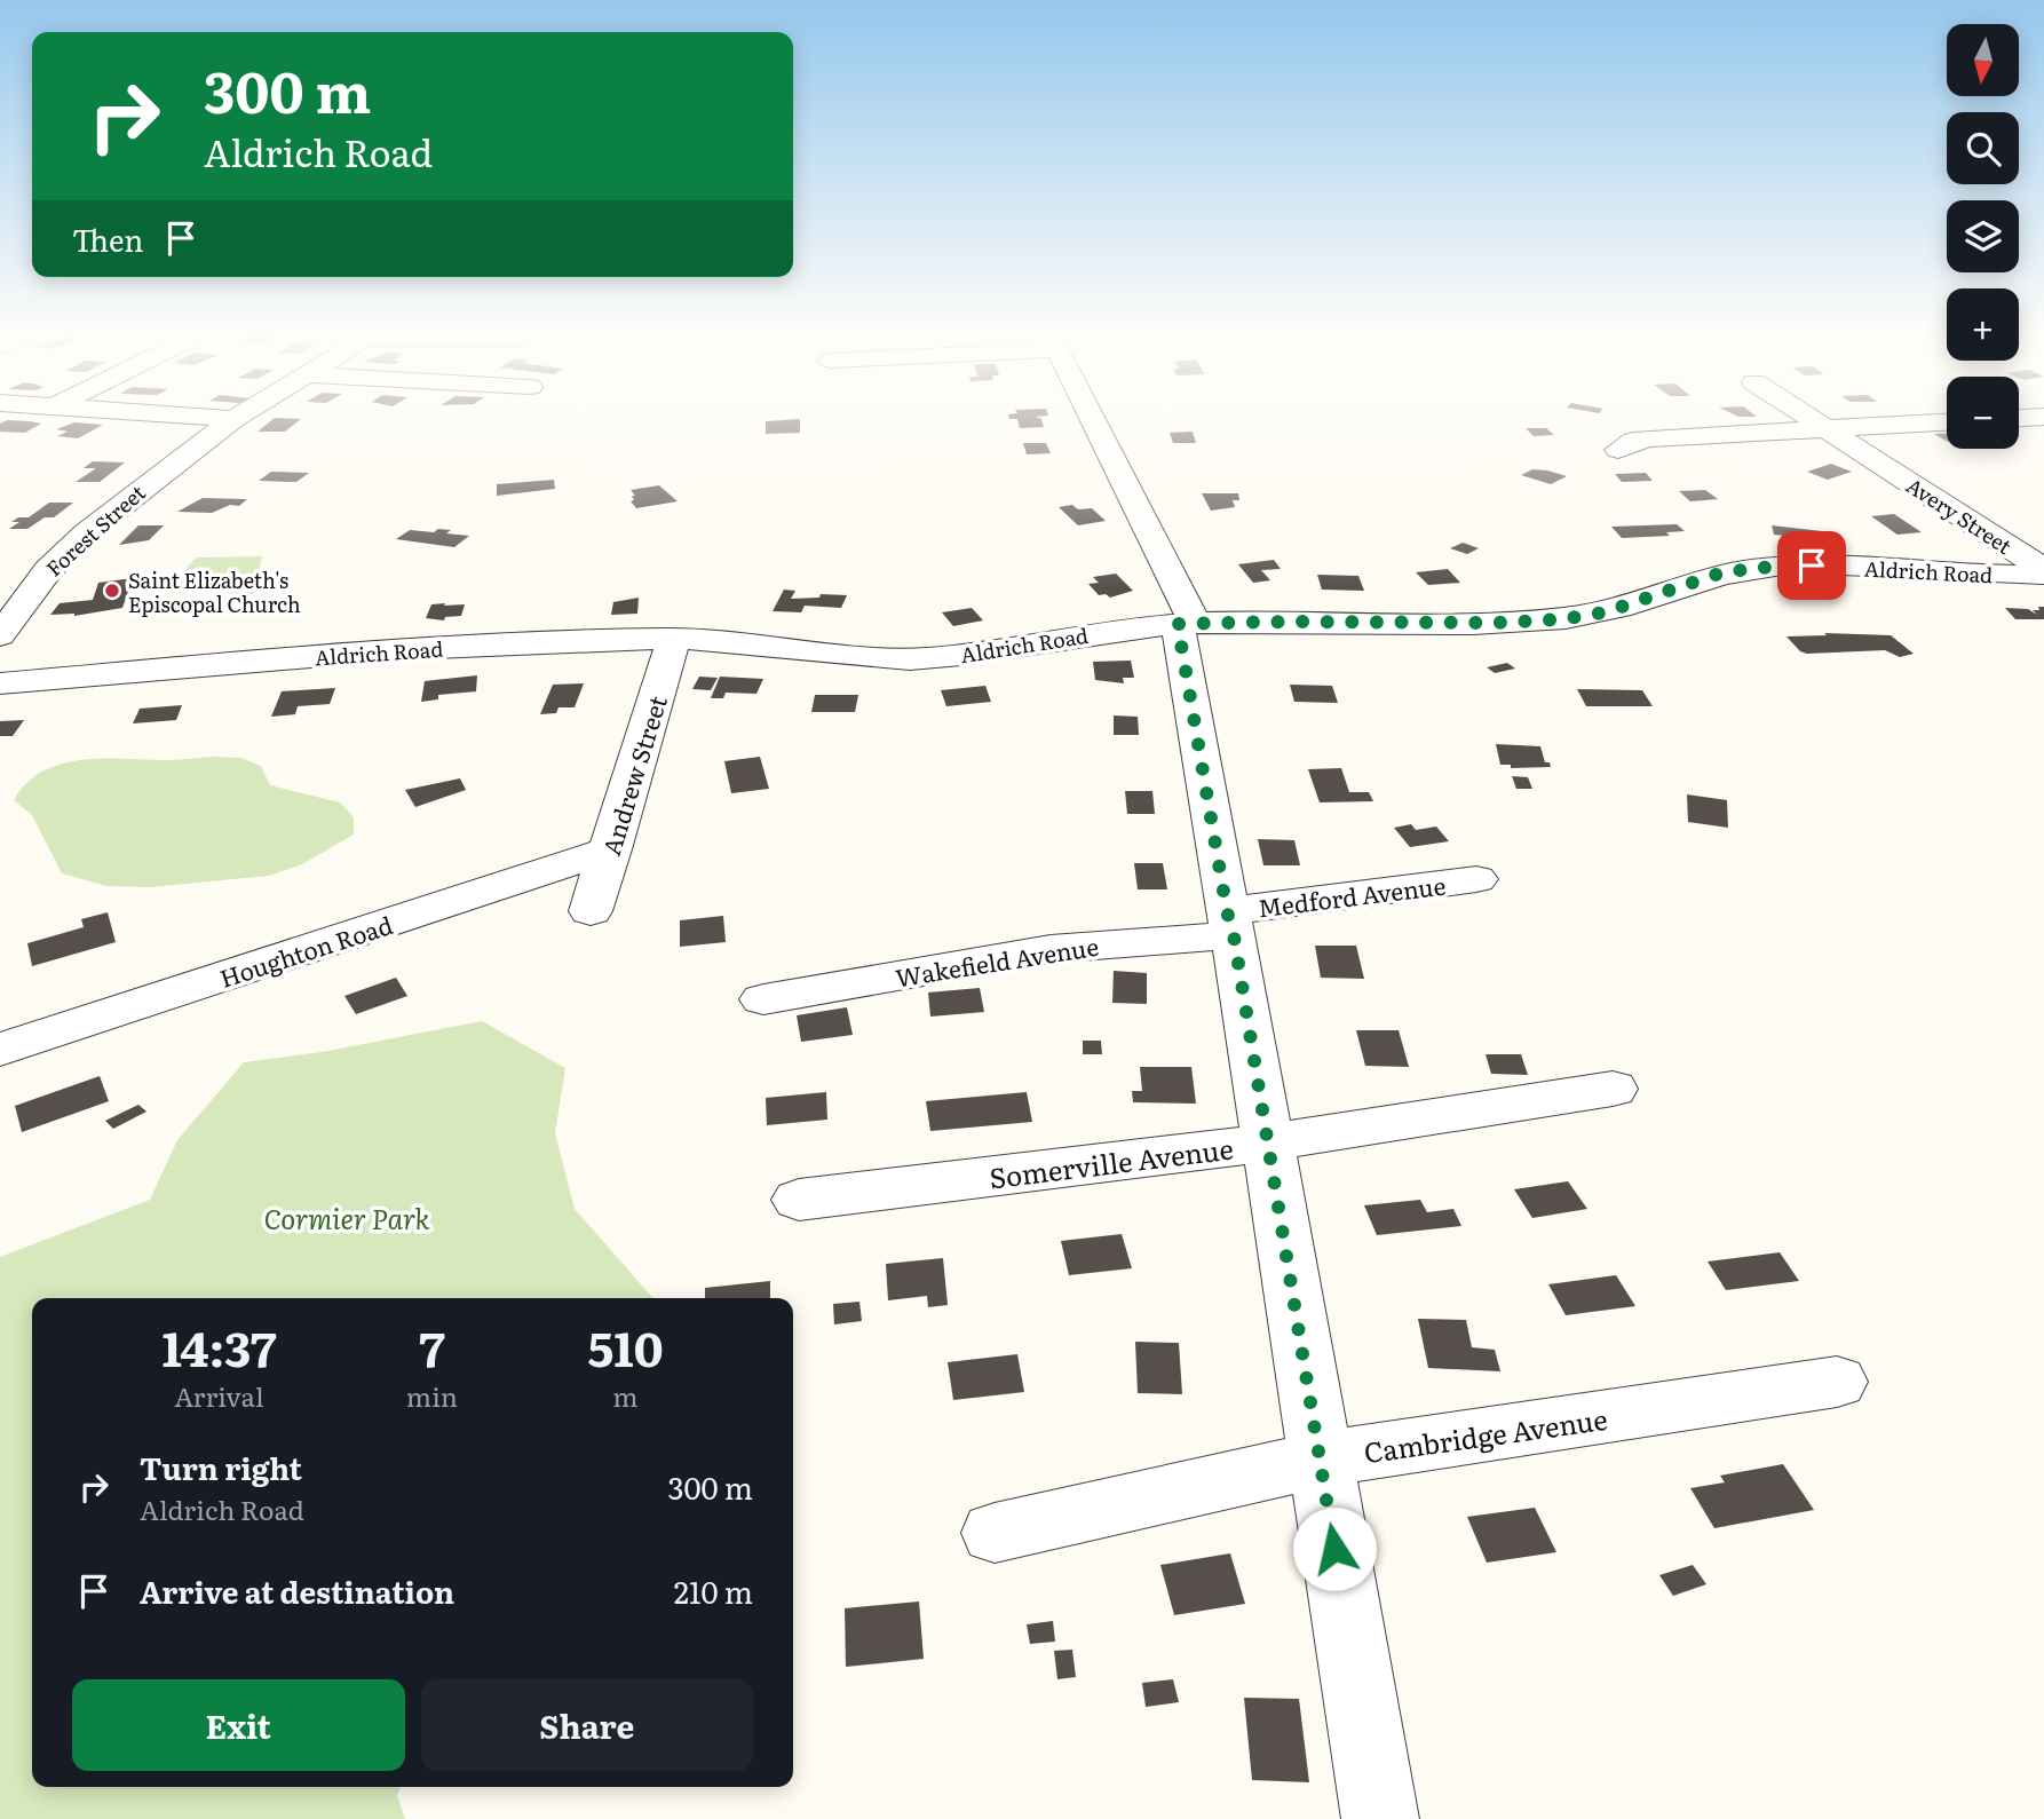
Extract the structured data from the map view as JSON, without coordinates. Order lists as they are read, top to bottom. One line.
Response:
{"streets":{"street":["Avery Street","Forest Street","Aldrich Road","Andrew Street","Medford Avenue","Houghton Road","Wakefield Avenue","Somerville Avenue","Cambridge Avenue"]},"crossings":[["Avery Street","Aldrich Road"],["Aldrich Road","Andrew Street"],["Andrew Street","Houghton Road"],["Medford Avenue","Wakefield Avenue"]],"parks":["Cormier Park"],"places":["Saint Elizabeth's Episcopal Church"],"north":"bottom","page":{"map_buttons":["+","−"],"turn":["300 m","Aldrich Road"],"then":"Then","eta":["14:37","Arrival","7","min","510","m"],"list":[{"name":"Turn right","note":"Aldrich Road","value":"300 m"},{"name":"Arrive at destination","value":"210 m"}],"buttons":["Exit","Share"]}}
